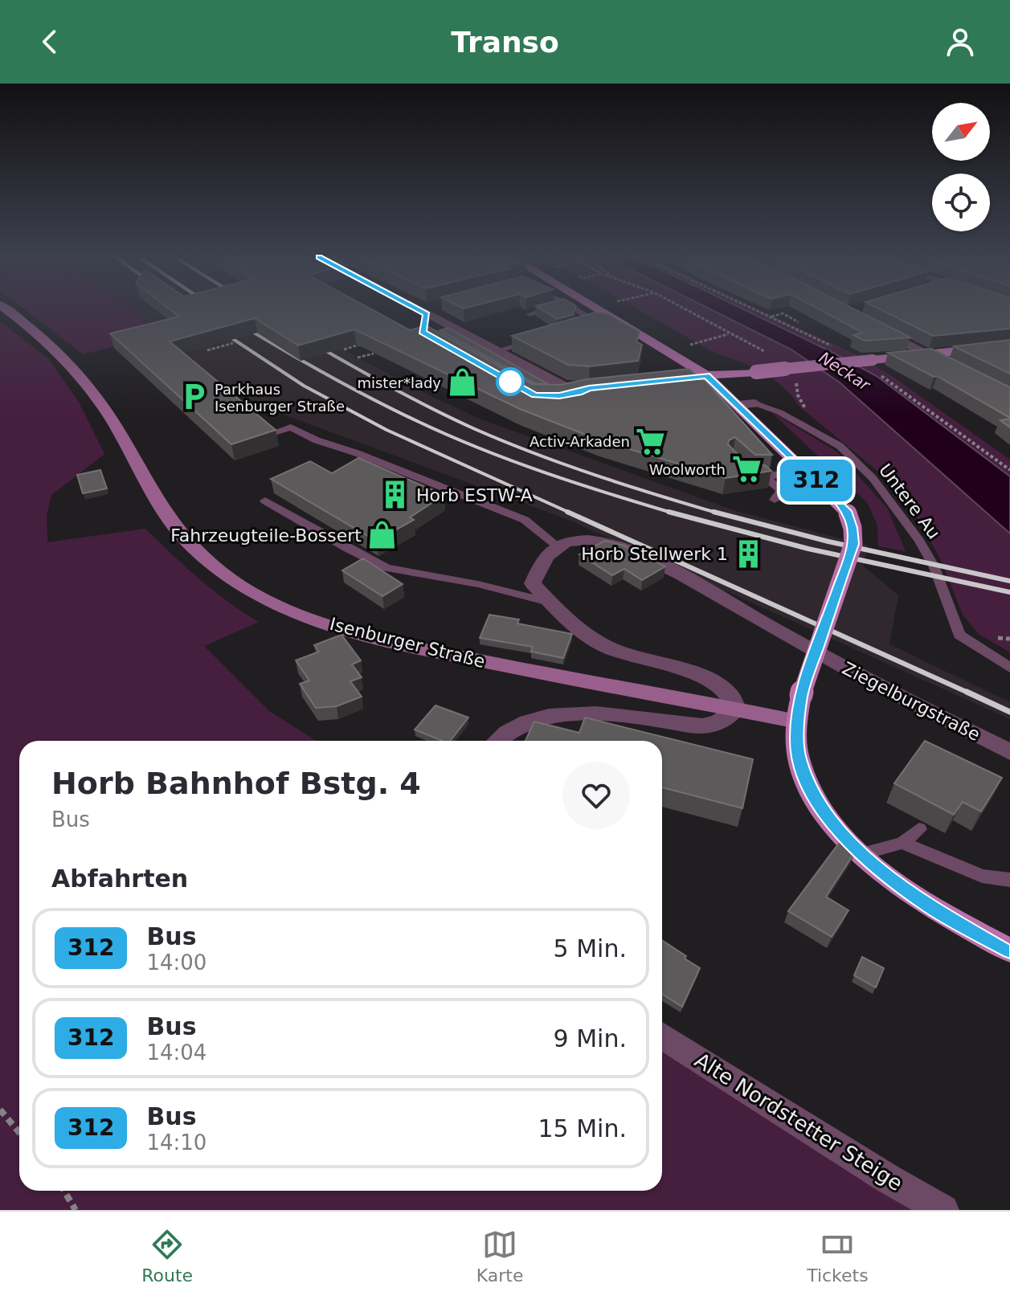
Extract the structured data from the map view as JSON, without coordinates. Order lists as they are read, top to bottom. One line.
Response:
{"streets":{"street":["Untere Au","Isenburger Straße","Ziegelburgstraße","Alte Nordstetter Steige"]},"water":["Neckar"],"places":{"shop":["mister*lady","Fahrzeugteile-Bossert"],"parking":["Parkhaus Isenburger Straße"],"supermarket":["Activ-Arkaden","Woolworth"],"building":["Horb ESTW-A","Horb Stellwerk 1"]},"lines":["bus line 312"],"north":"top right","page":{"header":"Transo","on_map":"312","heading":[["Horb Bahnhof Bstg. 4","Bus"],"Abfahrten"],"list":[{"mark":"312","name":"Bus","note":"14:00","value":"5 Min."},{"mark":"312","name":"Bus","note":"14:04","value":"9 Min."},{"mark":"312","name":"Bus","note":"14:10","value":"15 Min."}],"tabs":["Route","Karte","Tickets"]}}
